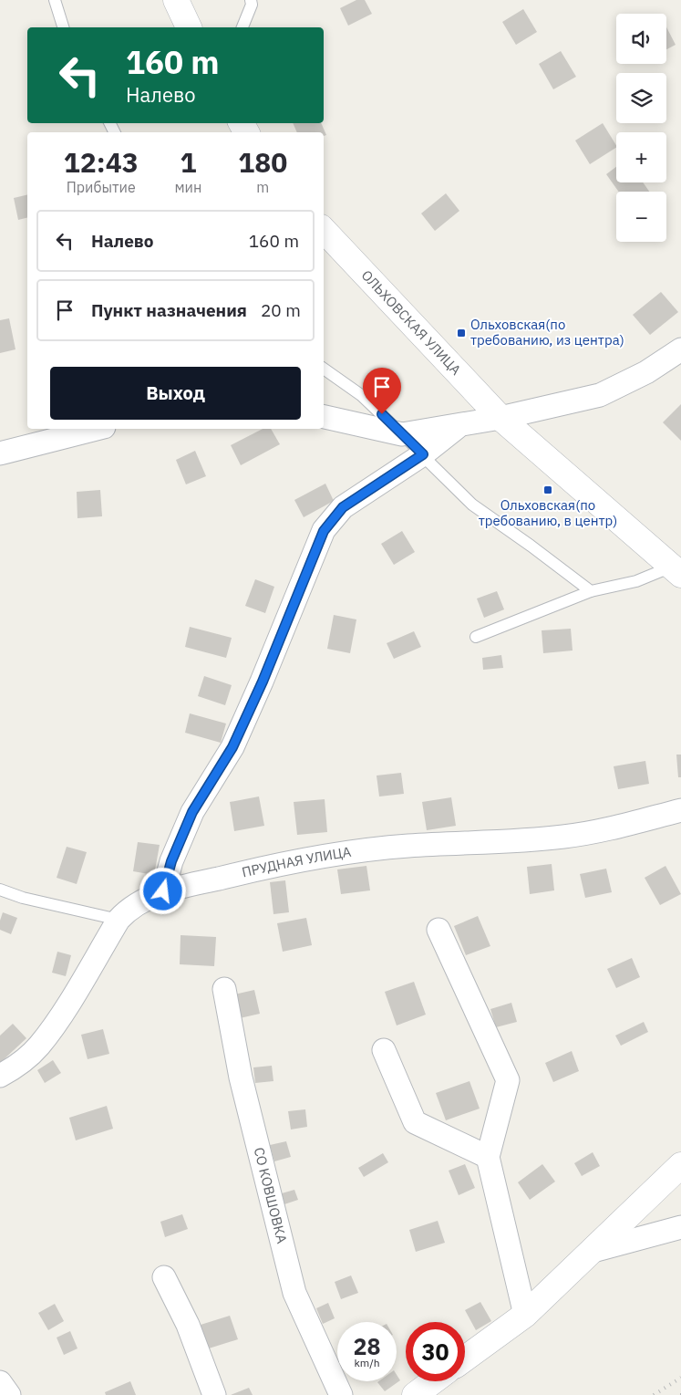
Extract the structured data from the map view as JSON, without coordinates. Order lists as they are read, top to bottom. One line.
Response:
{"streets":{"street":["ОЛЬХОВСКАЯ УЛИЦА","ПРУДНАЯ УЛИЦА","СО КОВШОВКА"]},"places":{"transit":["Ольховская(по требованию, из центра)","Ольховская(по требованию, в центр)"]},"page":{"map_buttons":["+","−"],"turn":["160 m","Налево"],"eta":["12:43","Прибытие","1","мин","180","m"],"list":[{"name":"Налево","value":"160 m"},{"name":"Пункт назначения","value":"20 m"}],"buttons":"Выход","speed":"28 km/h","limit":"30"}}
